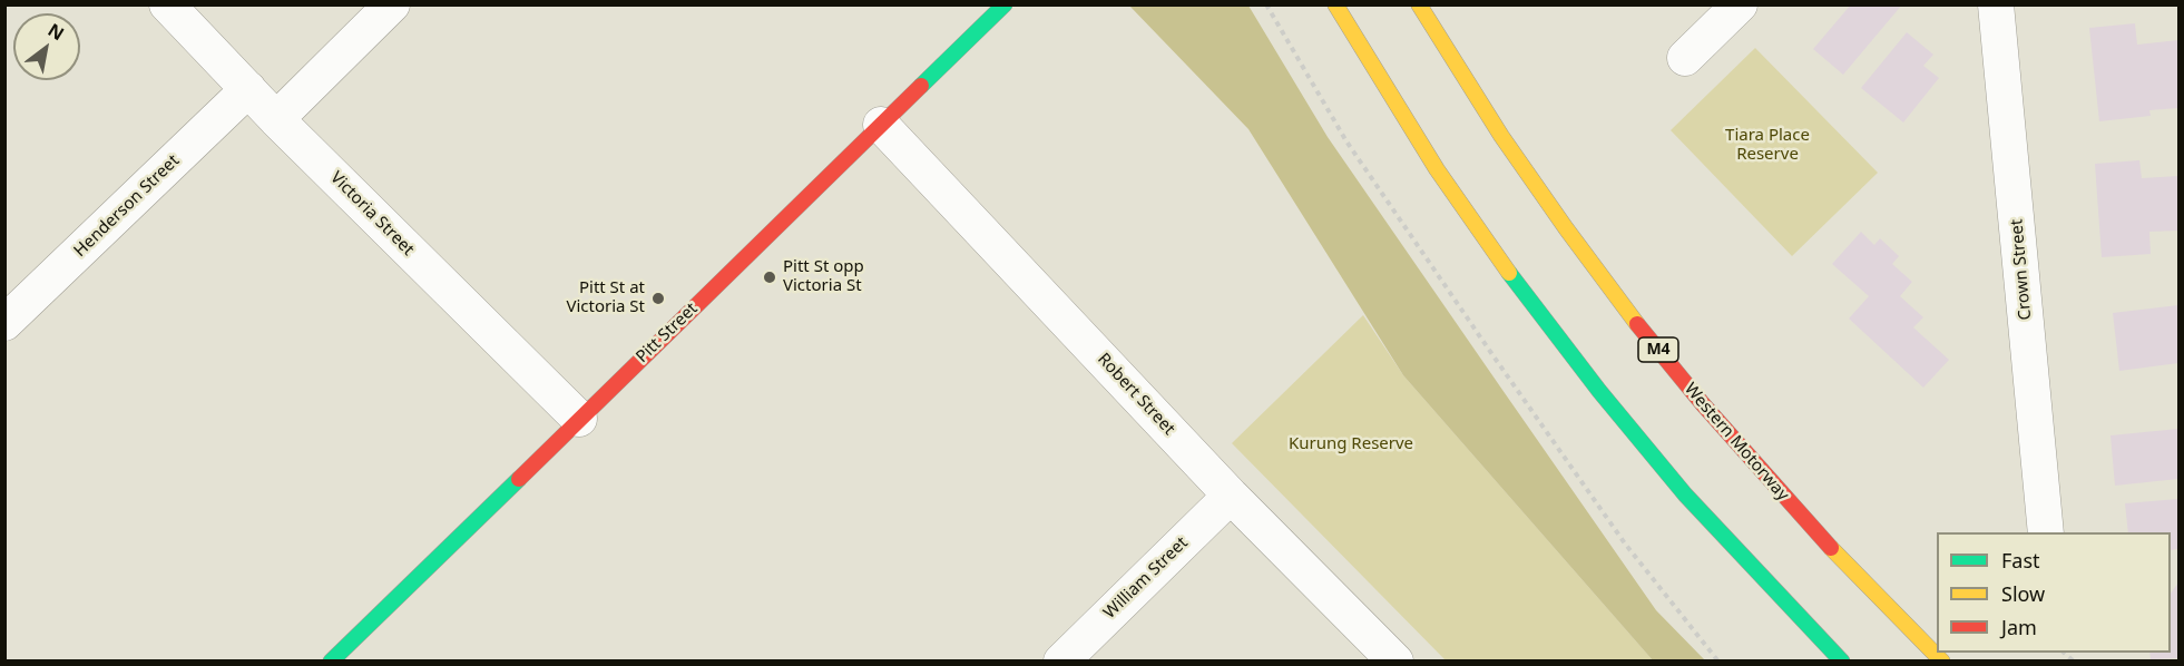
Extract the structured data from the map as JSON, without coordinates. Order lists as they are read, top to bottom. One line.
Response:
{"streets":{"main road":["Pitt Street","M4","Western Motorway"],"street":["Henderson Street","Victoria Street","Crown Street","Robert Street","William Street"]},"crossings":[["Henderson Street","Victoria Street"],["Victoria Street","Pitt Street"],["Pitt Street","Robert Street"],["Robert Street","William Street"]],"parks":["Tiara Place Reserve","Kurung Reserve"],"places":["Pitt St opp Victoria St","Pitt St at Victoria St"],"legend":["Fast","Slow","Jam"],"north":"top right"}
